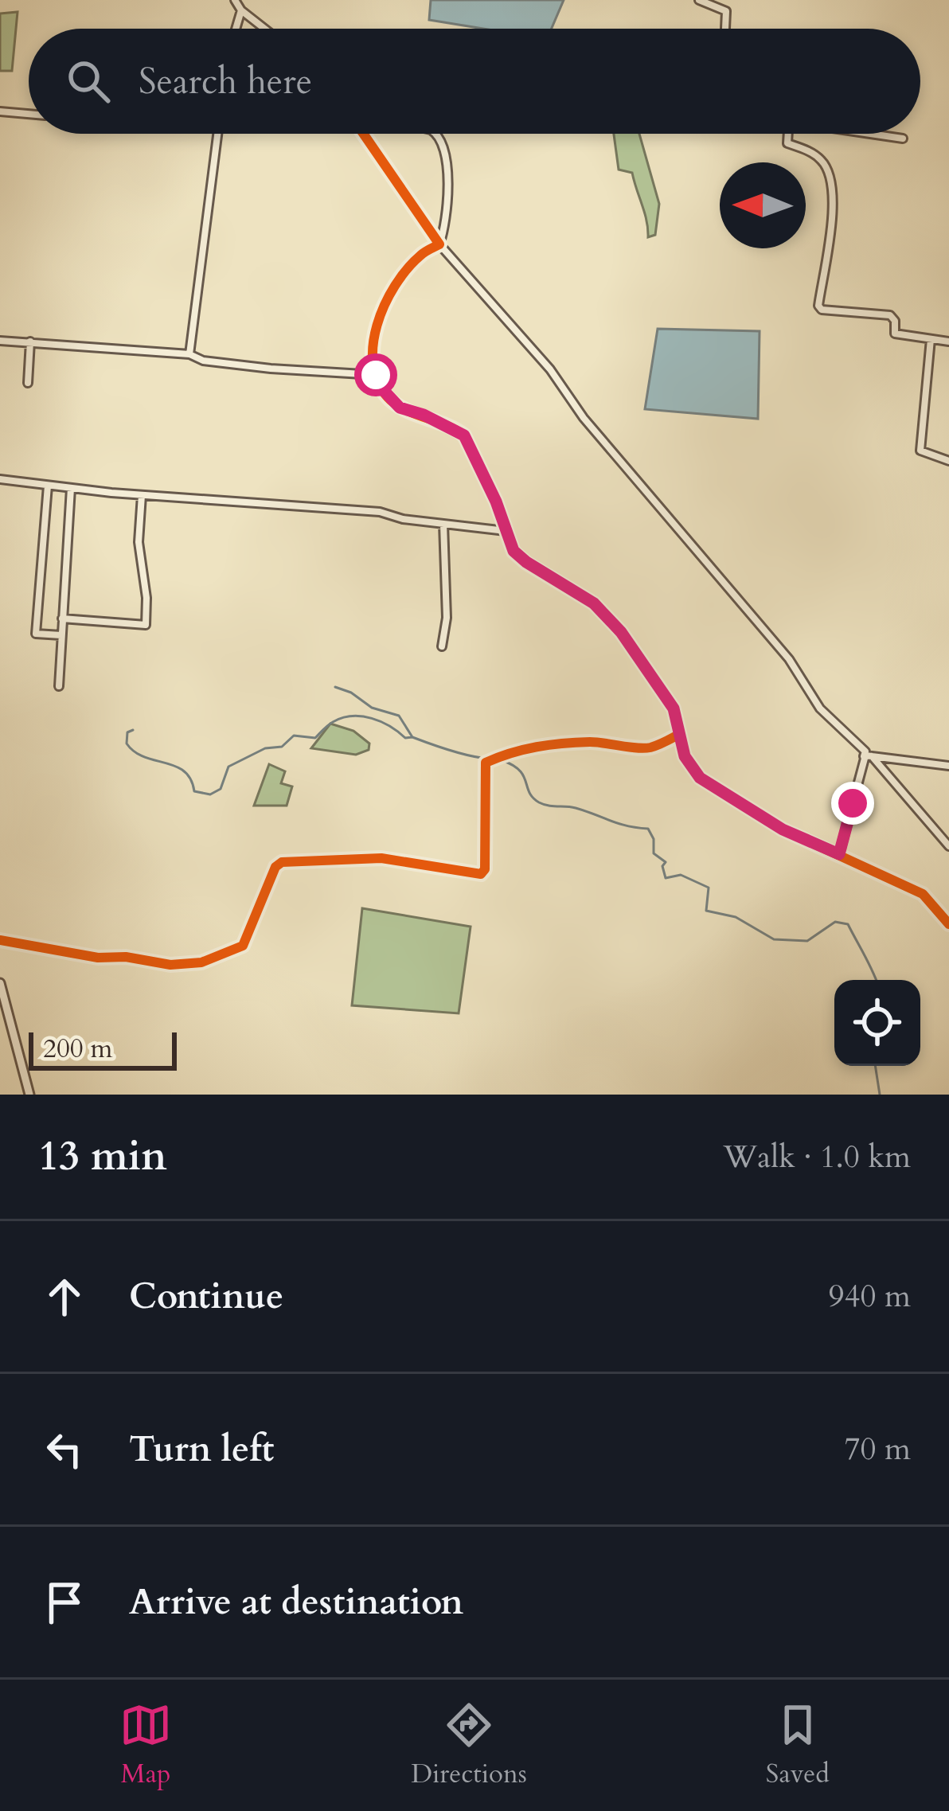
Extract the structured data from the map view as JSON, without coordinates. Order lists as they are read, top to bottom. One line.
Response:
{"scale_bar":"200 m","north":"left","page":{"search":"Search here","scale":"200 m","heading":["13 min","Walk · 1.0 km"],"list":[["Continue","940 m"],["Turn left","70 m"],"Arrive at destination"],"nav":["Map","Directions","Saved"]}}
